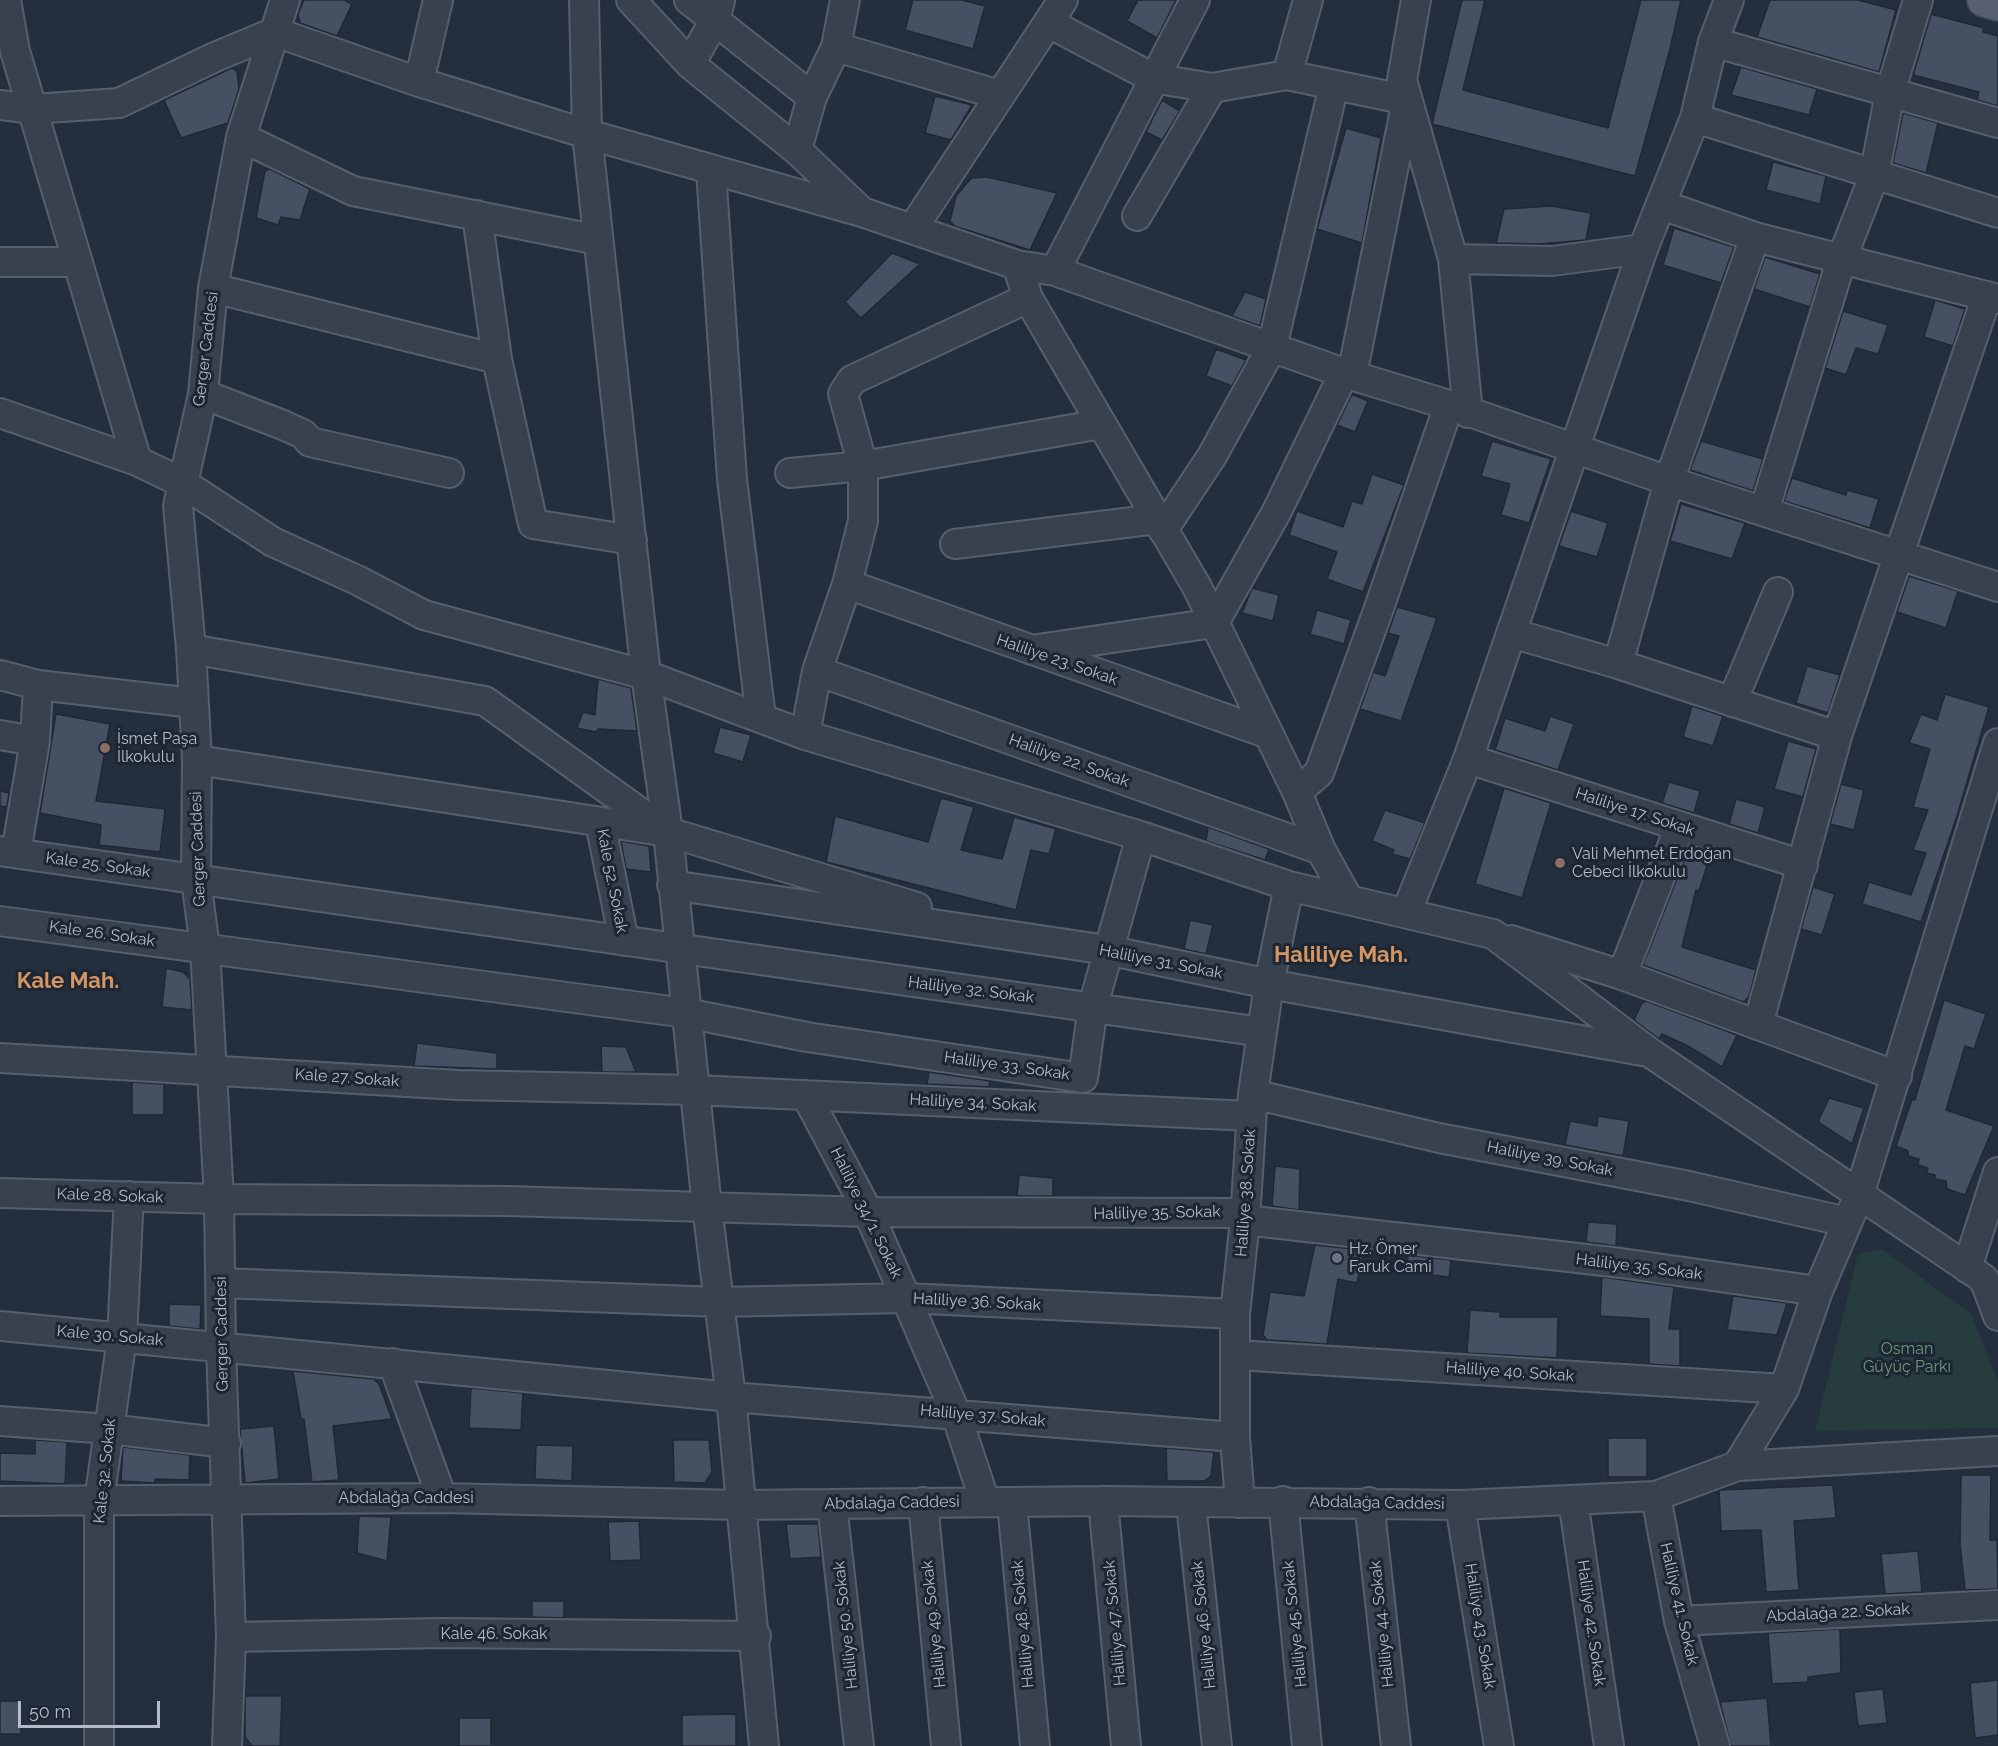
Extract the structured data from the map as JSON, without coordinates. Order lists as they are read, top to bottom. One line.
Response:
{"streets":{"street":["Gerger Caddesi","Haliliye 23. Sokak","Haliliye 22. Sokak","Haliliye 17. Sokak","Kale 25. Sokak","Kale 52. Sokak","Kale 26. Sokak","Haliliye 31. Sokak","Haliliye 32. Sokak","Haliliye 33. Sokak","Kale 27. Sokak","Haliliye 34. Sokak","Haliliye 39. Sokak","Haliliye 38. Sokak","Kale 28. Sokak","Haliliye 34/1. Sokak","Haliliye 35. Sokak","Haliliye 36. Sokak","Kale 30. Sokak","Haliliye 40. Sokak","Haliliye 37. Sokak","Kale 32. Sokak","Abdalağa Caddesi","Haliliye 41. Sokak","Abdalağa 22. Sokak","Haliliye 47. Sokak","Haliliye 42. Sokak","Haliliye 49. Sokak","Haliliye 48. Sokak","Haliliye 45. Sokak","Haliliye 44. Sokak","Haliliye 50. Sokak","Haliliye 46. Sokak","Haliliye 43. Sokak","Kale 46. Sokak"]},"crossings":[["Gerger Caddesi","Kale 25. Sokak"],["Gerger Caddesi","Kale 26. Sokak"],["Gerger Caddesi","Kale 27. Sokak"],["Gerger Caddesi","Kale 28. Sokak"],["Gerger Caddesi","Haliliye 36. Sokak"],["Gerger Caddesi","Kale 30. Sokak"],["Gerger Caddesi","Abdalağa Caddesi"],["Gerger Caddesi","Kale 46. Sokak"],["Kale 25. Sokak","Kale 52. Sokak"],["Kale 25. Sokak","Haliliye 32. Sokak"],["Kale 52. Sokak","Haliliye 32. Sokak"],["Kale 26. Sokak","Haliliye 33. Sokak"],["Haliliye 31. Sokak","Haliliye 33. Sokak"],["Haliliye 31. Sokak","Haliliye 38. Sokak"],["Haliliye 32. Sokak","Haliliye 33. Sokak"],["Haliliye 32. Sokak","Haliliye 38. Sokak"],["Kale 27. Sokak","Haliliye 34. Sokak"],["Haliliye 34. Sokak","Haliliye 39. Sokak"],["Haliliye 34. Sokak","Haliliye 38. Sokak"],["Haliliye 34. Sokak","Haliliye 34/1. Sokak"],["Haliliye 39. Sokak","Haliliye 38. Sokak"],["Haliliye 38. Sokak","Haliliye 35. Sokak"],["Haliliye 38. Sokak","Haliliye 36. Sokak"],["Haliliye 38. Sokak","Haliliye 40. Sokak"],["Haliliye 38. Sokak","Haliliye 37. Sokak"],["Haliliye 38. Sokak","Abdalağa Caddesi"],["Kale 28. Sokak","Haliliye 35. Sokak"],["Kale 28. Sokak","Kale 32. Sokak"],["Haliliye 34/1. Sokak","Haliliye 35. Sokak"],["Haliliye 34/1. Sokak","Haliliye 36. Sokak"],["Haliliye 34/1. Sokak","Haliliye 37. Sokak"],["Haliliye 34/1. Sokak","Abdalağa Caddesi"],["Haliliye 34/1. Sokak","Haliliye 48. Sokak"],["Kale 30. Sokak","Haliliye 37. Sokak"],["Kale 30. Sokak","Kale 32. Sokak"],["Kale 32. Sokak","Abdalağa Caddesi"],["Abdalağa Caddesi","Haliliye 41. Sokak"],["Abdalağa Caddesi","Haliliye 47. Sokak"],["Abdalağa Caddesi","Haliliye 42. Sokak"],["Abdalağa Caddesi","Haliliye 49. Sokak"],["Abdalağa Caddesi","Haliliye 48. Sokak"],["Abdalağa Caddesi","Haliliye 45. Sokak"],["Abdalağa Caddesi","Haliliye 44. Sokak"],["Abdalağa Caddesi","Haliliye 50. Sokak"],["Abdalağa Caddesi","Haliliye 46. Sokak"],["Abdalağa Caddesi","Haliliye 43. Sokak"],["Haliliye 41. Sokak","Abdalağa 22. Sokak"]],"districts":["Haliliye Mah.","Kale Mah."],"parks":["Osman Güyüç Parkı"],"places":["İsmet Paşa İlkokulu","Vali Mehmet Erdoğan Cebeci İlkokulu","Hz. Ömer Faruk Cami"],"scale_bar":"50 m"}
